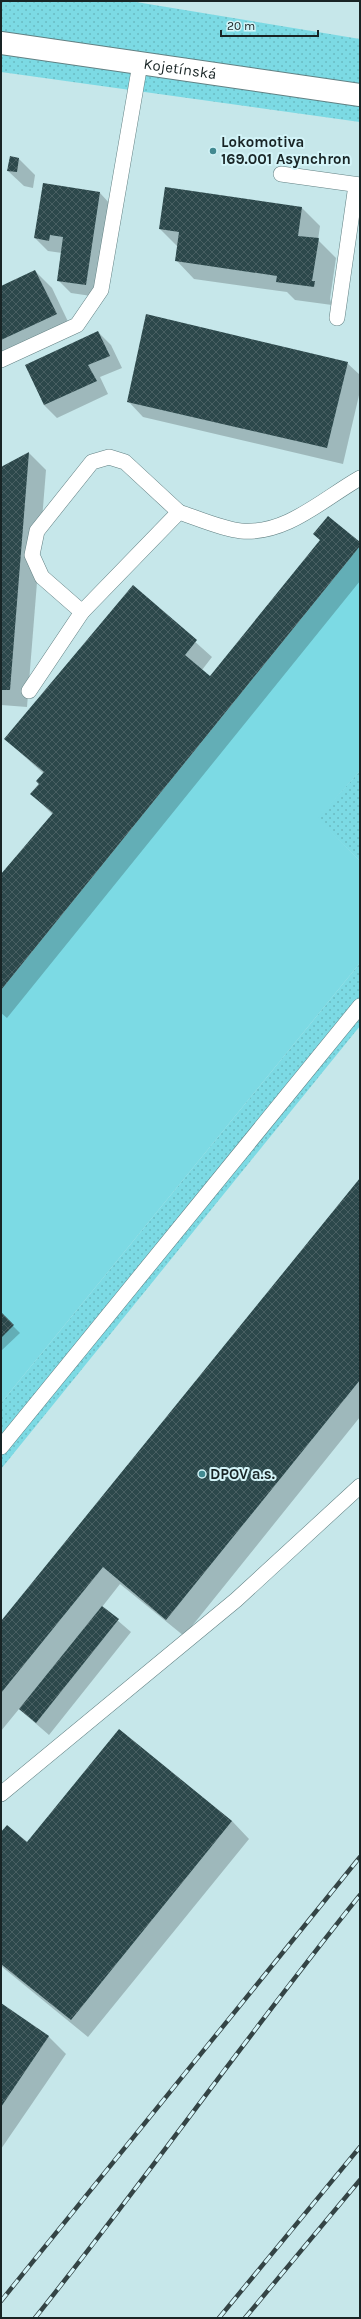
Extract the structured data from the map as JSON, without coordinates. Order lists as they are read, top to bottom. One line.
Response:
{"streets":{"main road":["Kojetínská"]},"places":["Lokomotiva 169.001 Asynchron","DPOV a.s."],"scale_bar":"20 m"}
